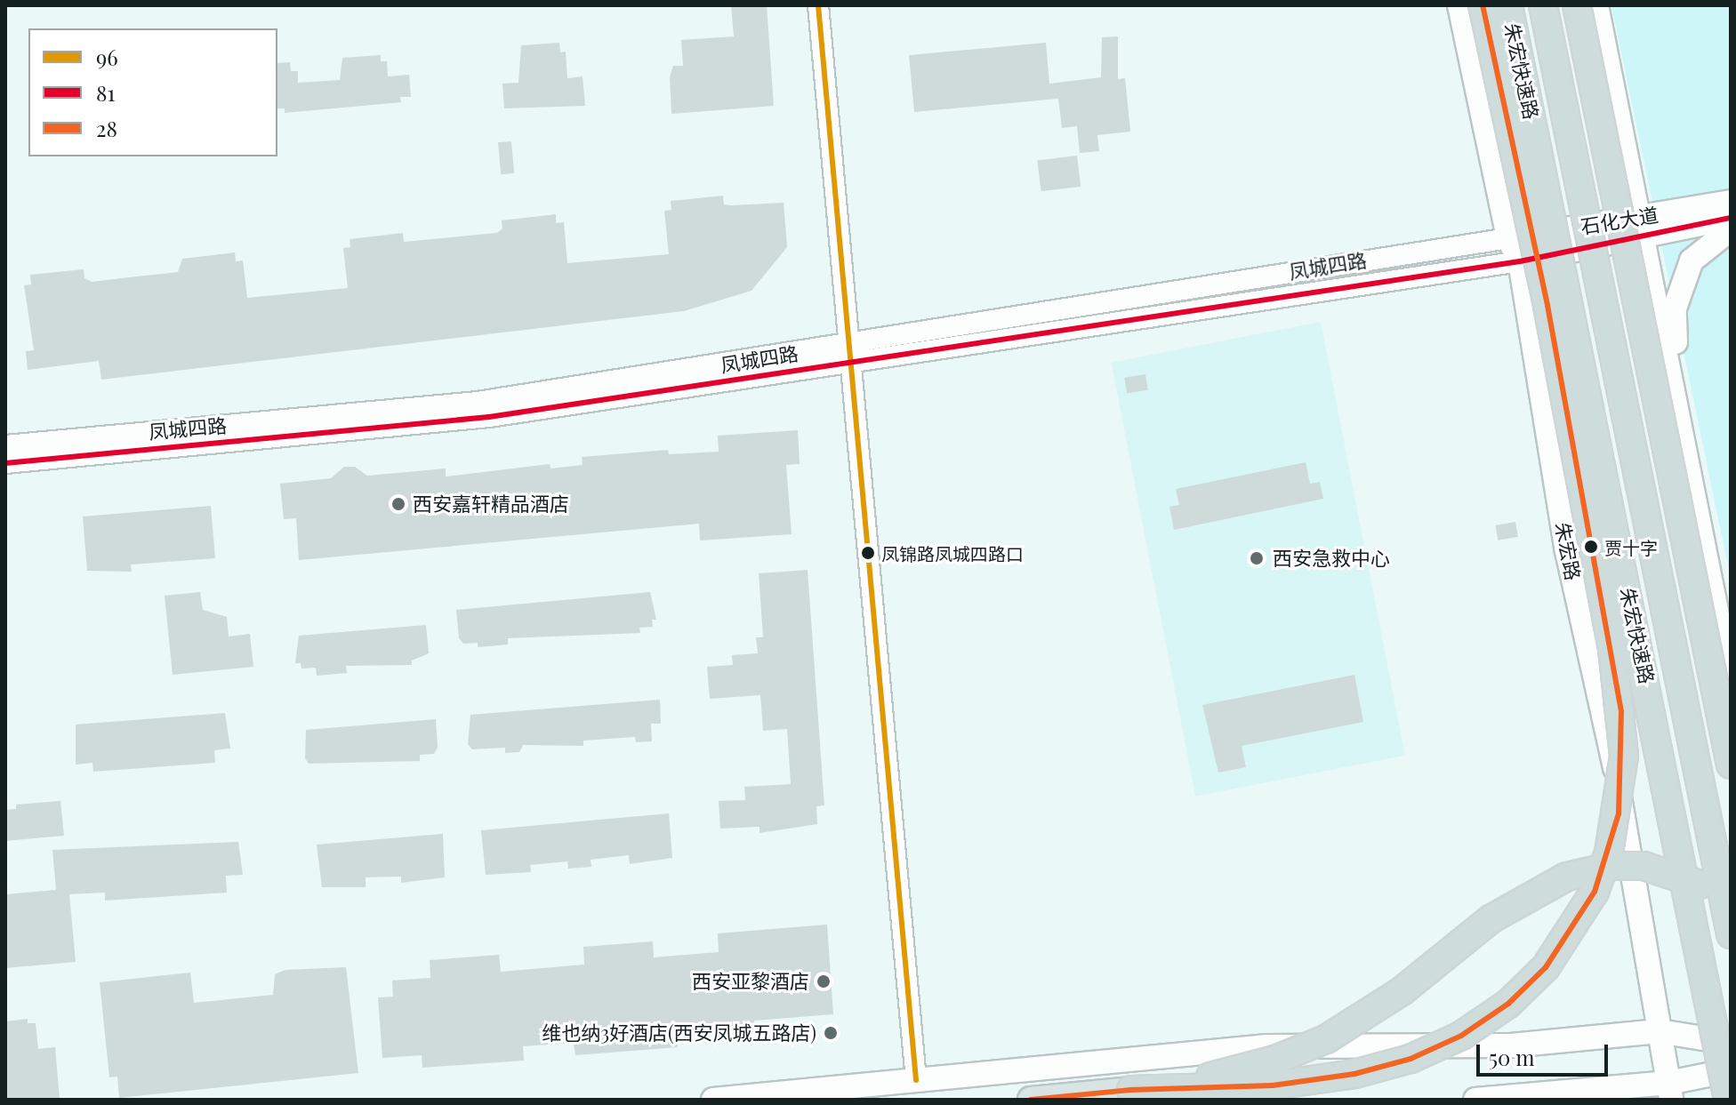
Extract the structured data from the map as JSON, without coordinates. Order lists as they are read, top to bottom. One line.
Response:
{"streets":{"highway":["朱宏快速路"],"main road":["石化大道","朱宏路"],"street":["凤城四路"]},"crossings":[["石化大道","凤城四路"],["石化大道","朱宏路"],["凤城四路","朱宏路"]],"places":["西安嘉轩精品酒店","贾十字","凤锦路凤城四路口","西安急救中心","西安亚黎酒店","维也纳3好酒店(西安凤城五路店)"],"lines":["transit line 96","transit line 28","transit line 81"],"legend":["96","81","28"],"scale_bar":"50 m"}
